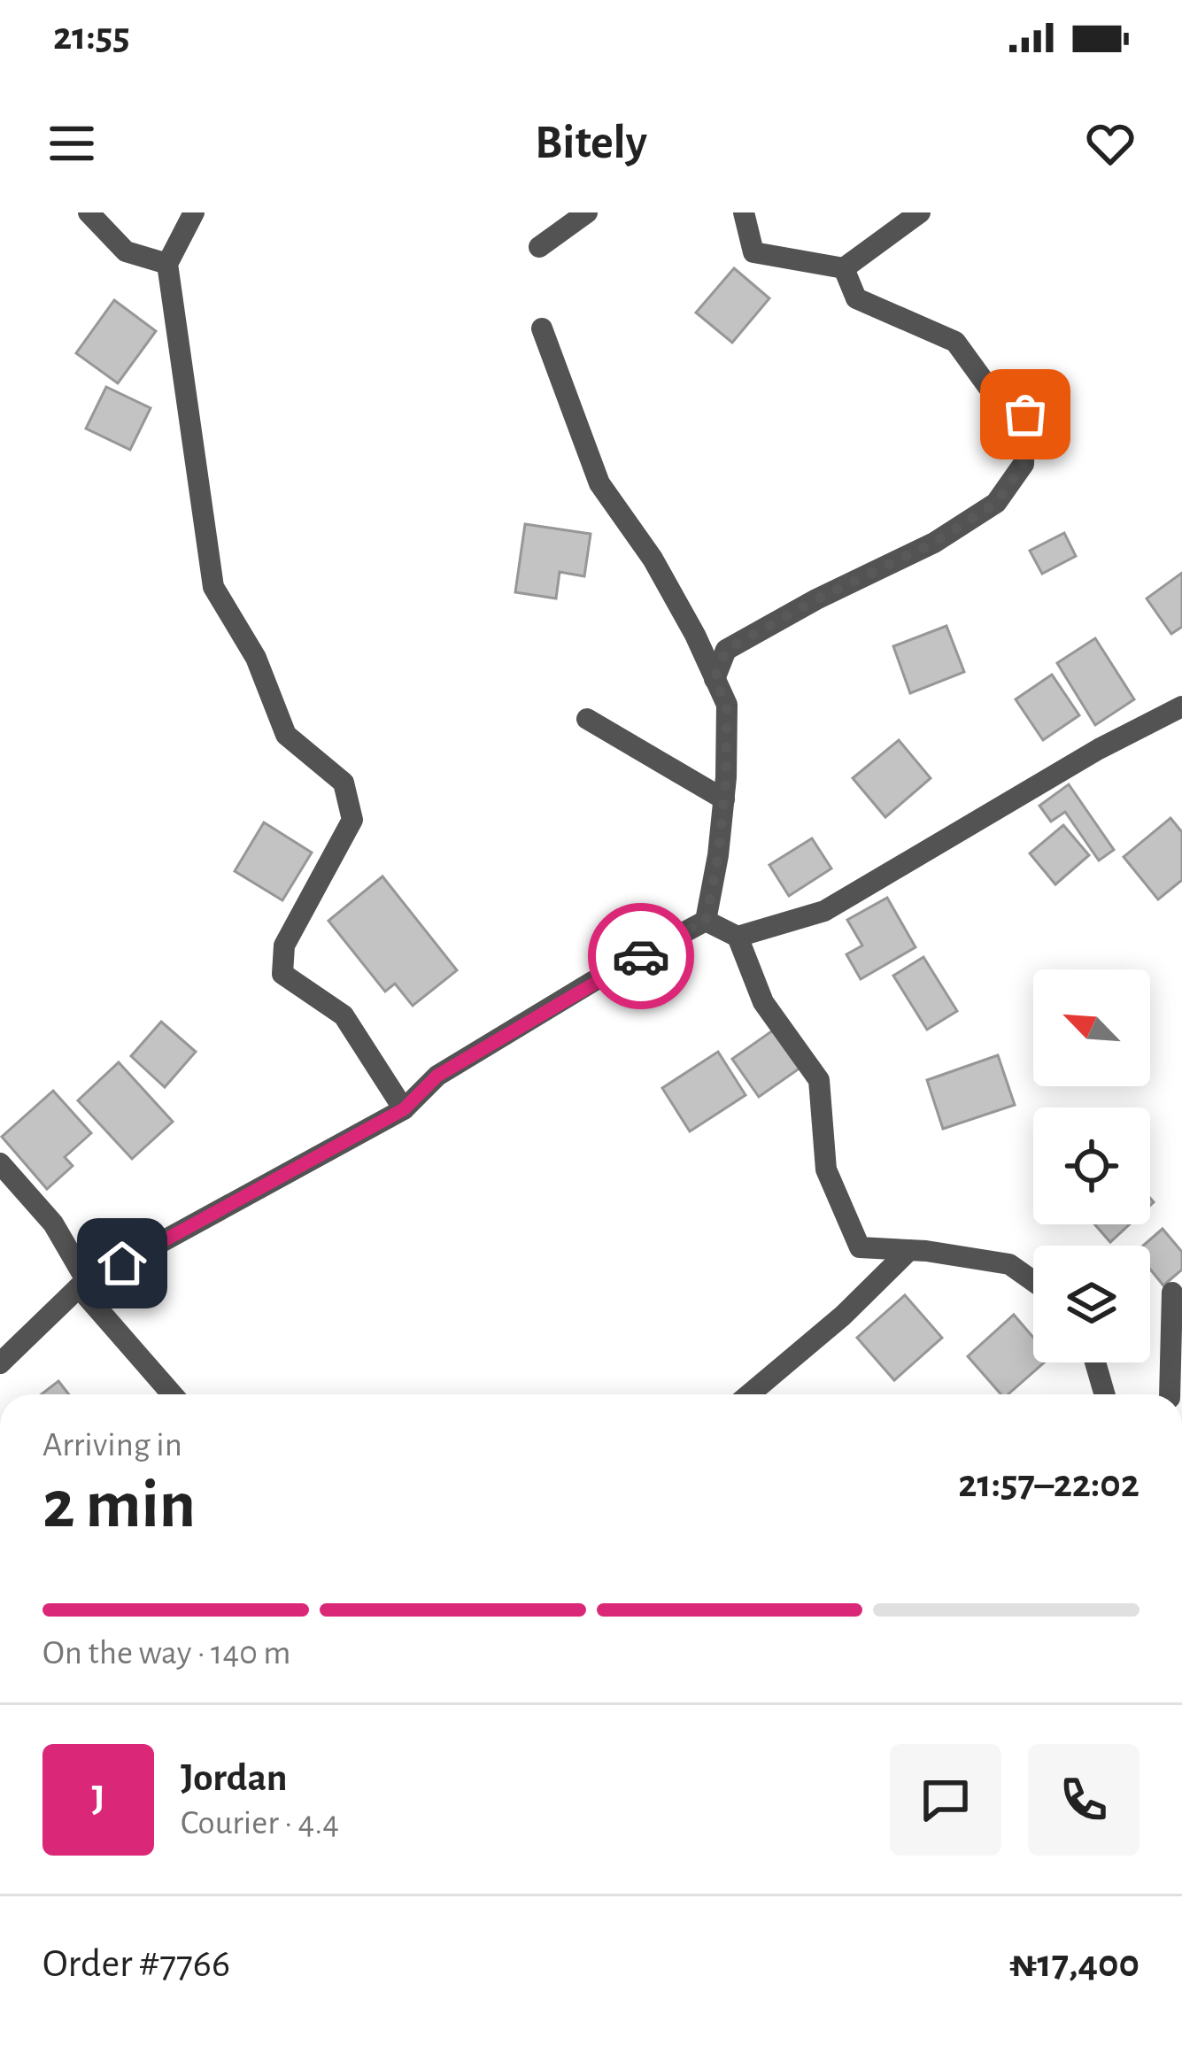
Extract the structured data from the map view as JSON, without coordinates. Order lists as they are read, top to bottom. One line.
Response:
{"north":"top left","page":{"status":"21:55","header":"Bitely","heading":["2 min","Arriving in","21:57–22:02"],"panel":["Jordan","Courier · 4.4","Order #7766","₦17,400"],"bar":"On the way · 140 m","round":"J"}}
